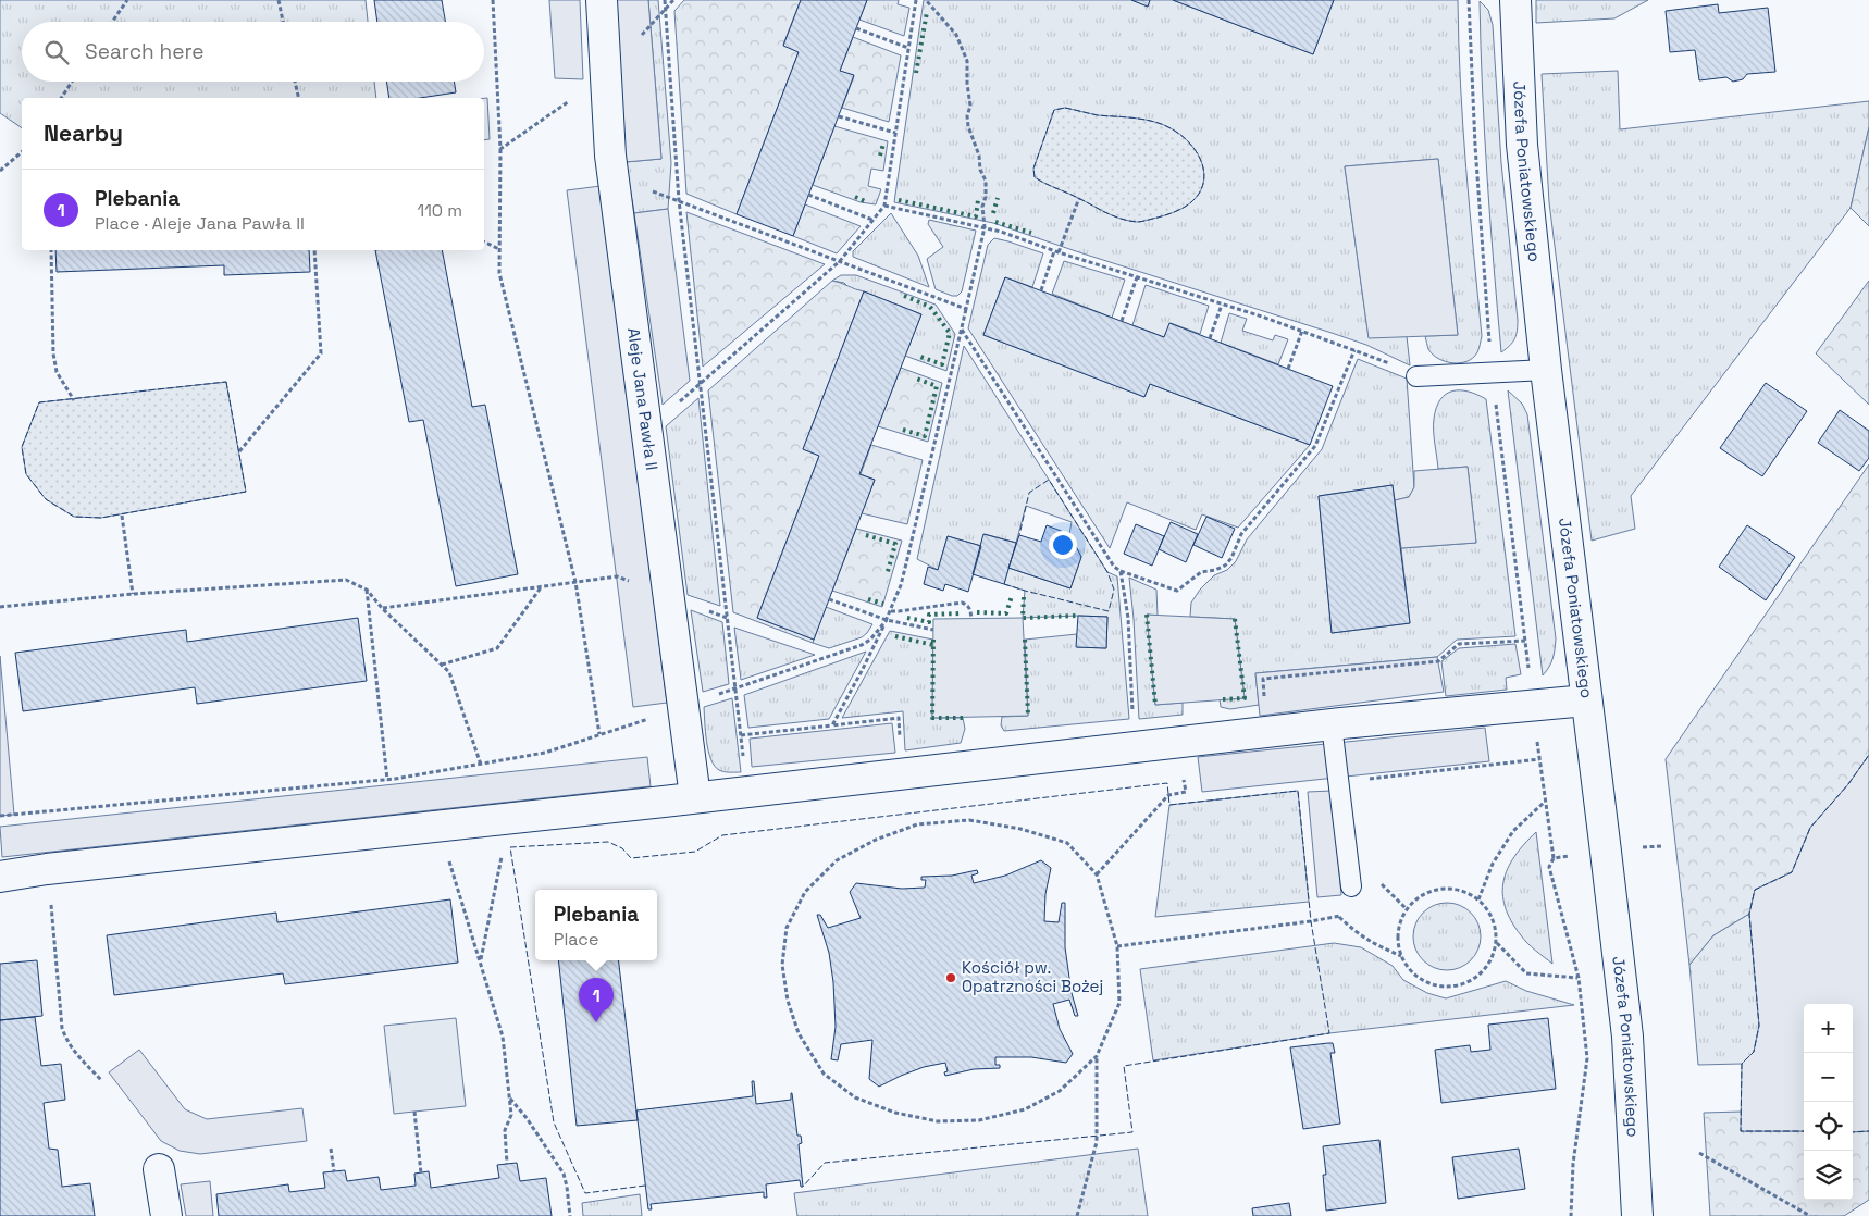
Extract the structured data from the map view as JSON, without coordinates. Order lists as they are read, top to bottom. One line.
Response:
{"streets":{"street":["Józefa Poniatowskiego","Aleje Jana Pawła II"]},"places":["Kościół pw. Opatrzności Bożej"],"page":{"search":"Search here","heading":"Nearby","list":[{"mark":"1","name":"Plebania","note":"Place · Aleje Jana Pawła II","value":"110 m"}],"popup":["Plebania","Place"],"pins":"1","map_buttons":["+","−"]}}
